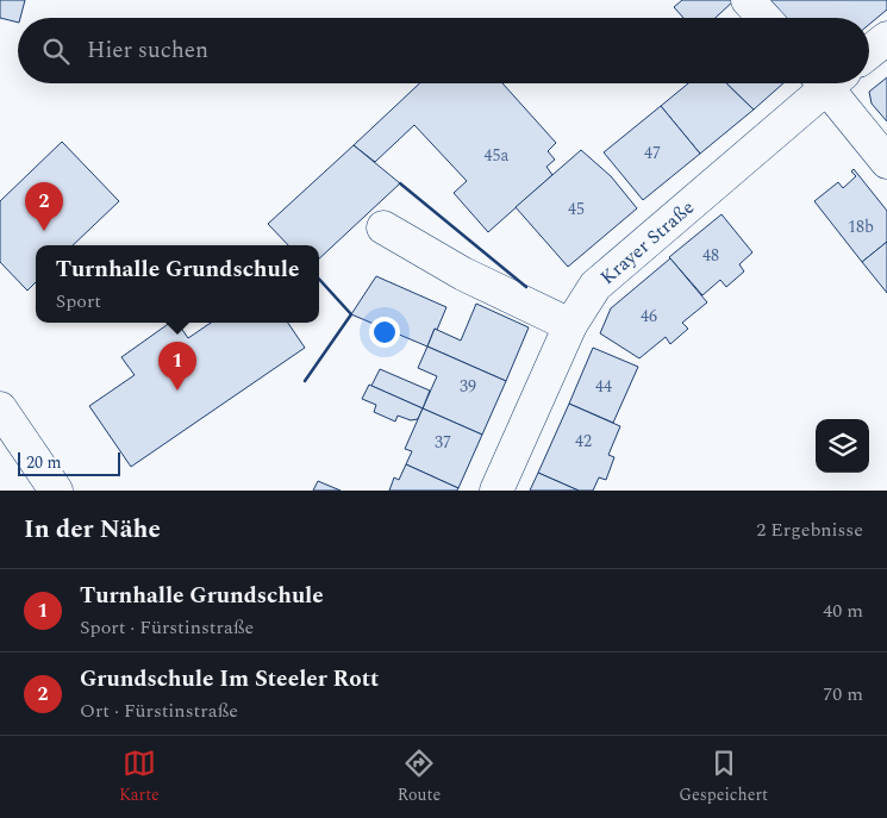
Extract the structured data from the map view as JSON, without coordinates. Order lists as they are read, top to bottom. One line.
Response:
{"streets":{"main road":["Krayer Straße"]},"house_numbers":["47","45a","45","18b","48","46","39","44","42","37"],"scale_bar":"20 m","page":{"search":"Hier suchen","pins":["2","1"],"popup":["Turnhalle Grundschule","Sport"],"scale":"20 m","heading":["In der Nähe","2 Ergebnisse"],"list":[{"mark":"1","name":"Turnhalle Grundschule","note":"Sport · Fürstinstraße","value":"40 m"},{"mark":"2","name":"Grundschule Im Steeler Rott","note":"Ort · Fürstinstraße","value":"70 m"}],"nav":["Karte","Route","Gespeichert"]}}
